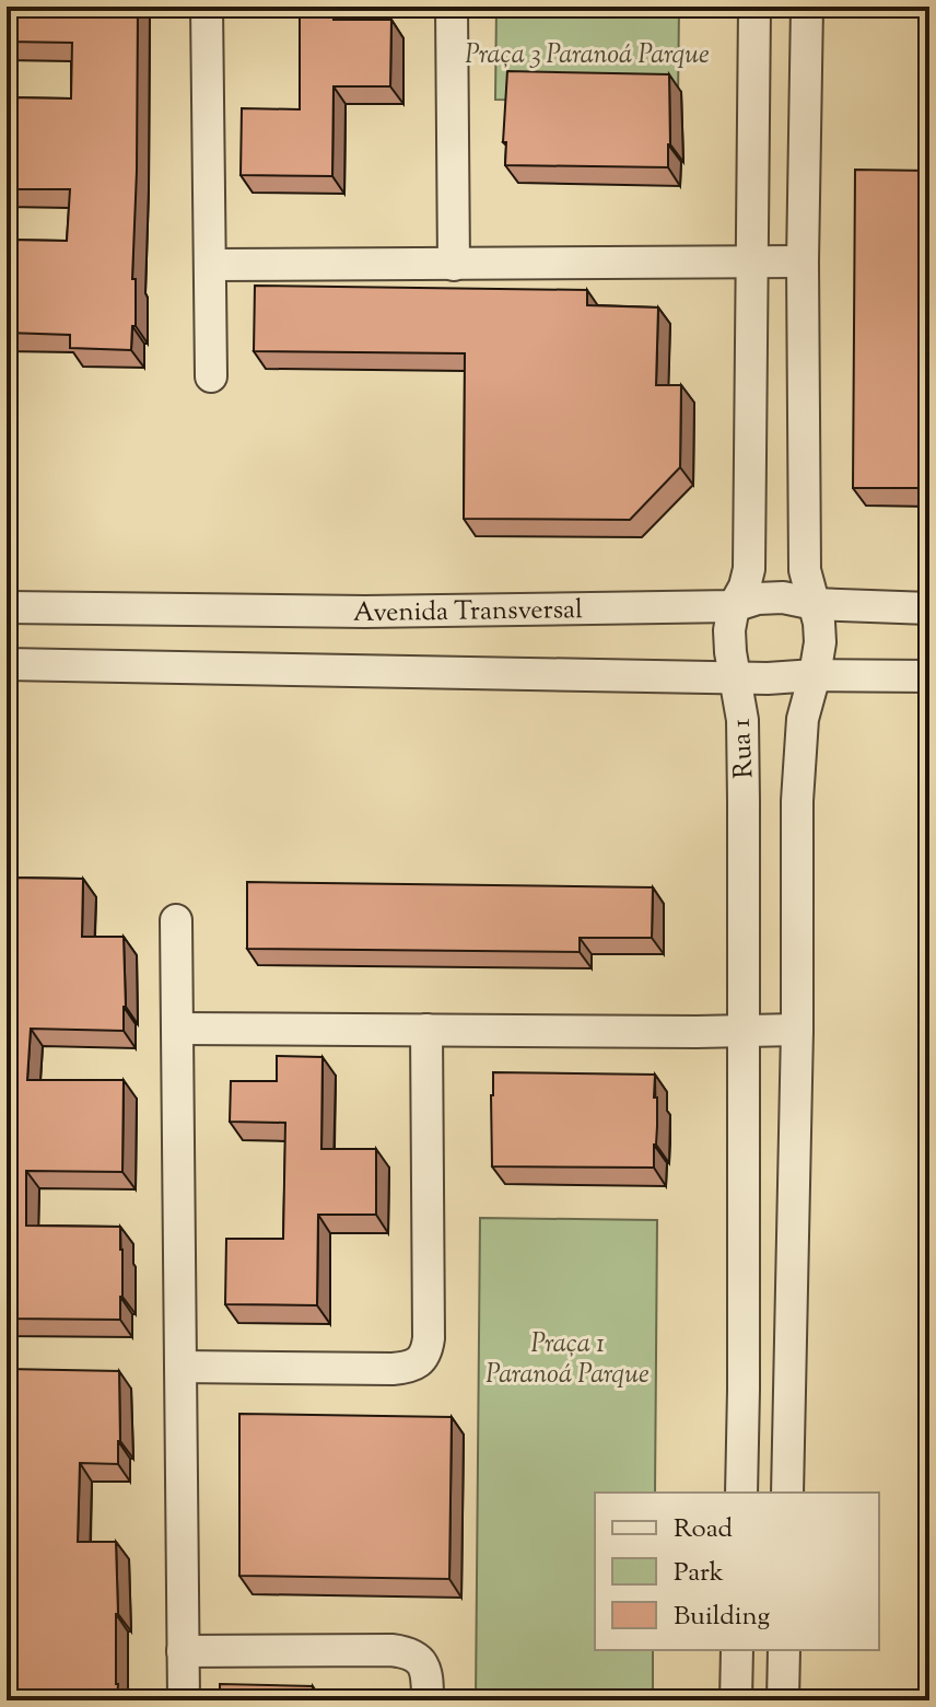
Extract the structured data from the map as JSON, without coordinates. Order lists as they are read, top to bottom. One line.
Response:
{"streets":{"street":["Avenida Transversal","Rua 1"]},"crossings":[["Avenida Transversal","Rua 1"]],"parks":["Praça 3 Paranoá Parque","Praça 1 Paranoá Parque"],"legend":["Road","Park","Building"]}
